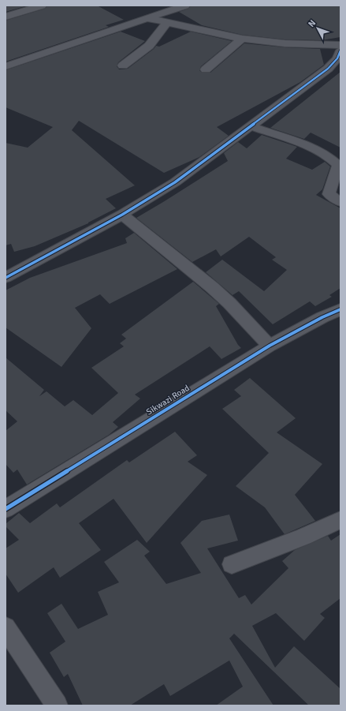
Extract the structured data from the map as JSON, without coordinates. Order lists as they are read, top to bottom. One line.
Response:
{"streets":{"street":["Sikwazi Road"]},"north":"top left"}
